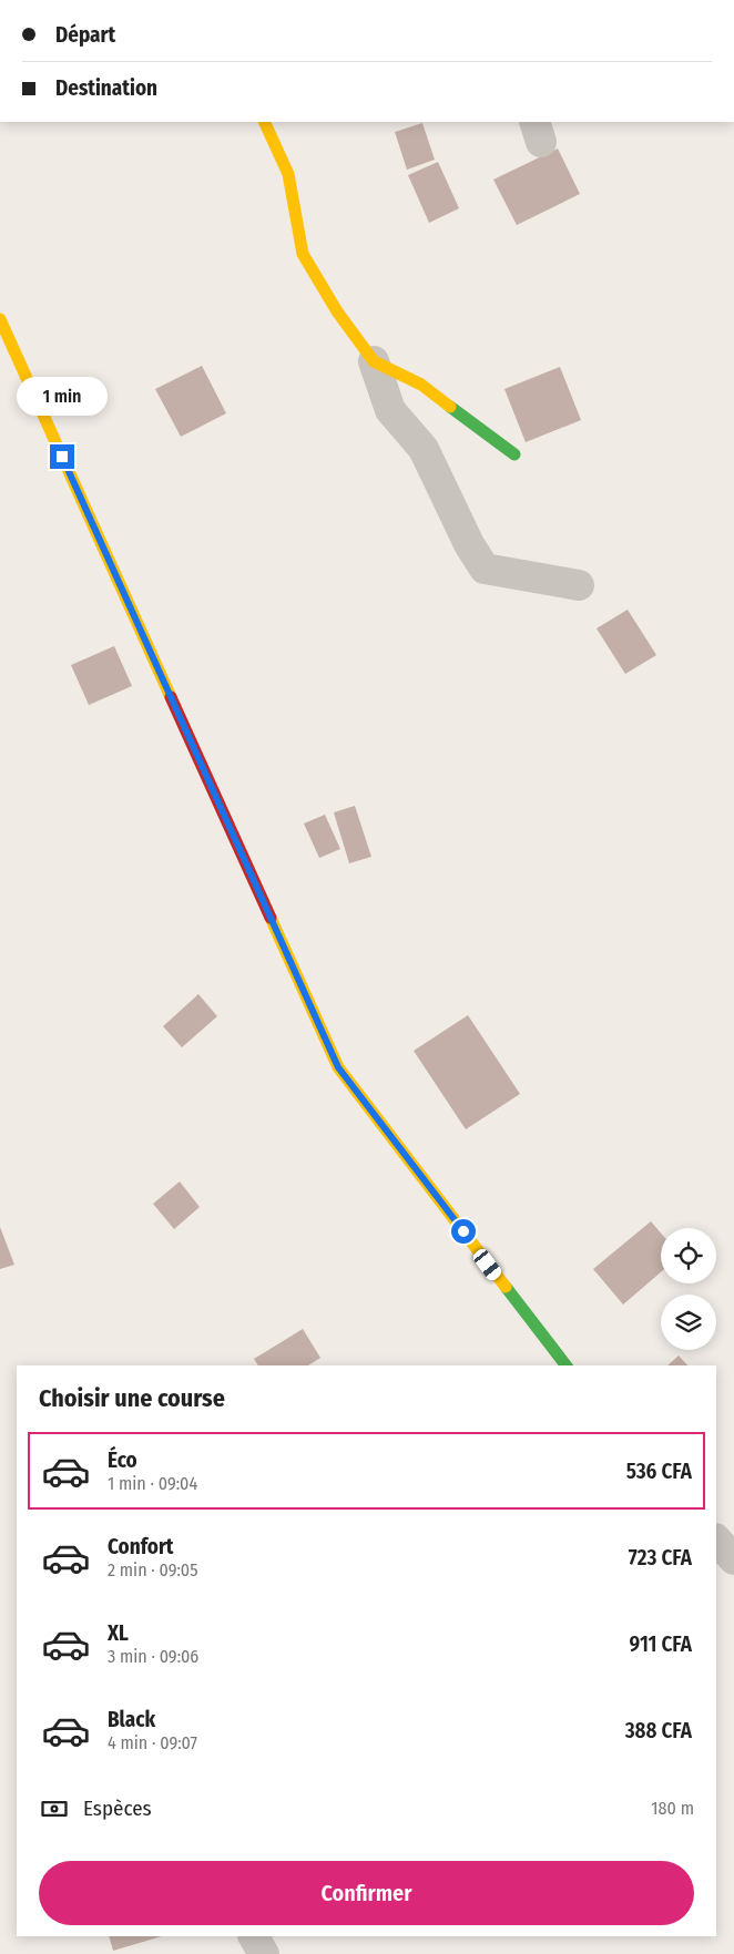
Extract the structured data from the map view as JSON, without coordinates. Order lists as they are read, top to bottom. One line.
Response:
{"page":{"banner":["Départ","Destination"],"bubble":"1 min","heading":"Choisir une course","list":[{"name":"Éco","note":"1 min · 09:04","value":"536 CFA"},{"name":"Confort","note":"2 min · 09:05","value":"723 CFA"},{"name":"XL","note":"3 min · 09:06","value":"911 CFA"},{"name":"Black","note":"4 min · 09:07","value":"388 CFA"}],"pay":["Espèces","180 m"],"buttons":"Confirmer"}}
